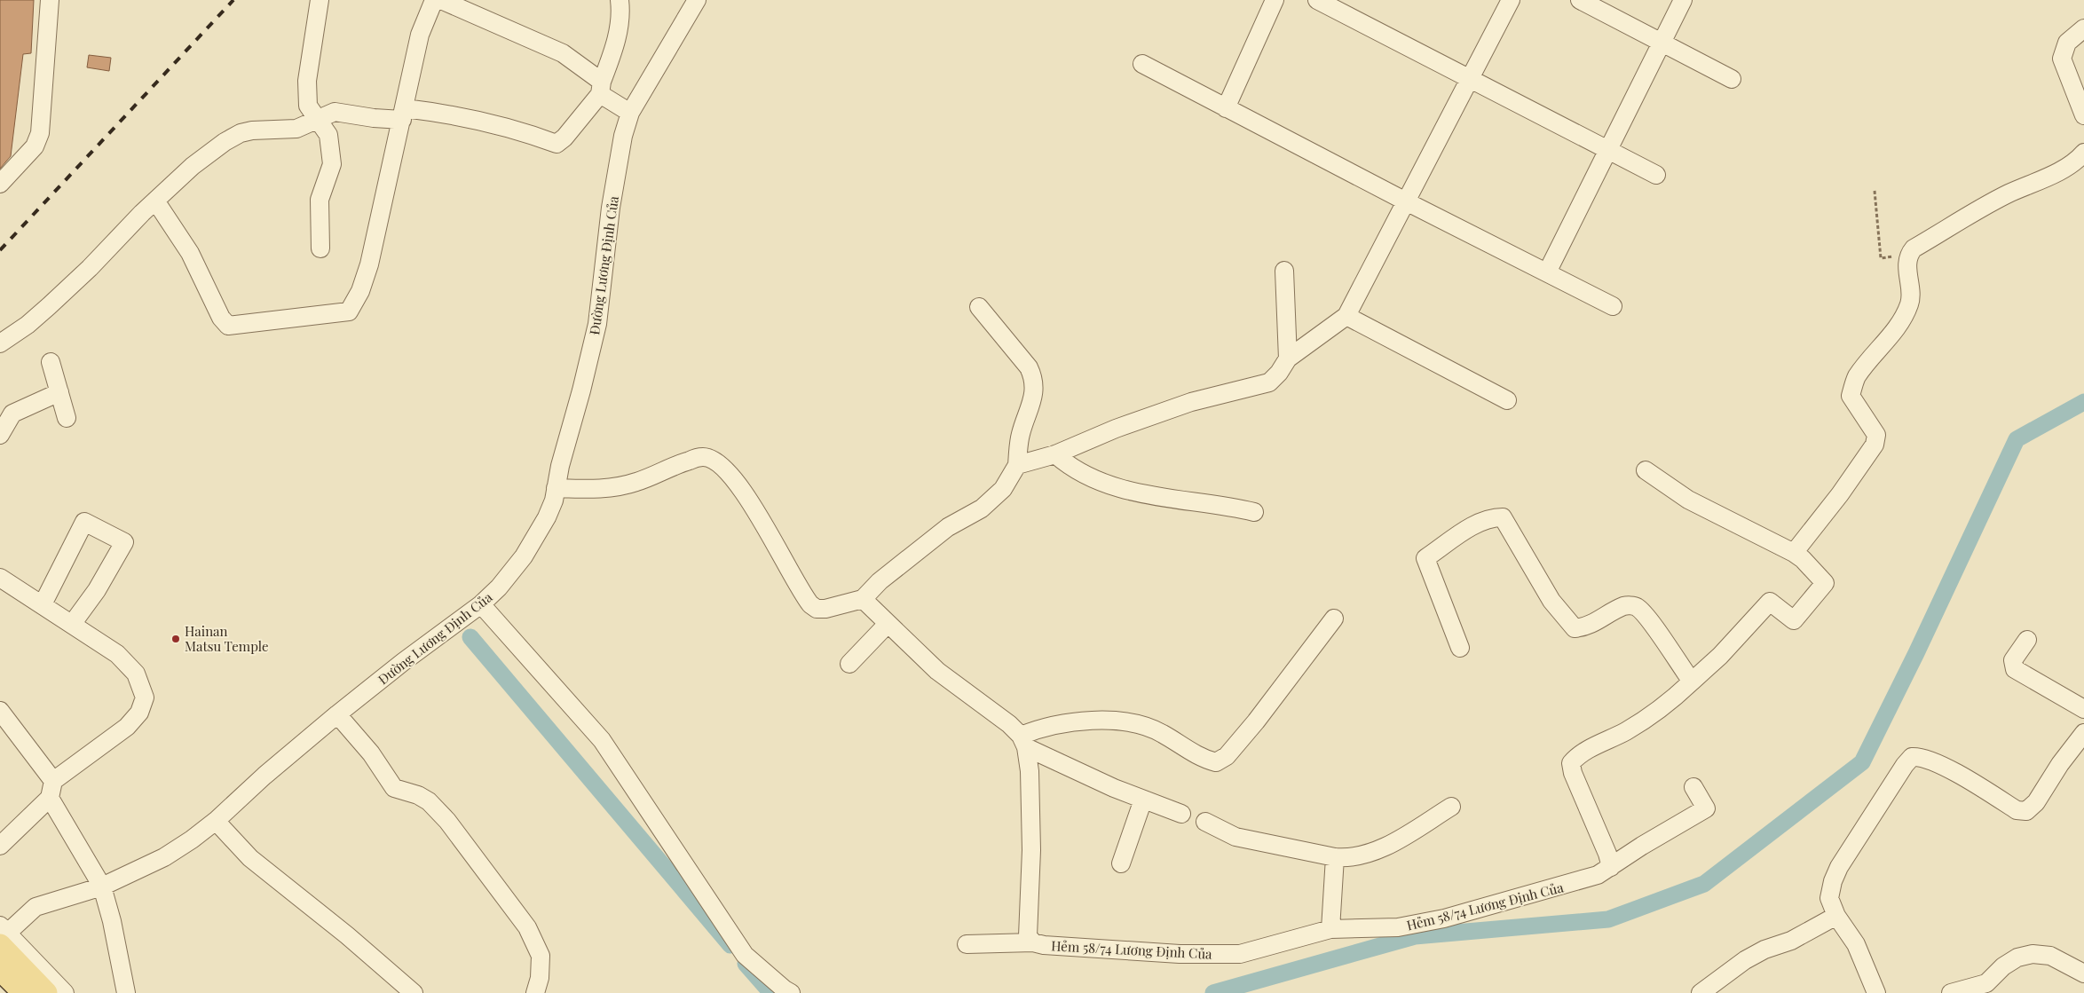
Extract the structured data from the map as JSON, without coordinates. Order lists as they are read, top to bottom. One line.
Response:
{"streets":{"street":["Đường Lương Định Của","Hẻm 58/74 Lương Định Của"]},"places":["Hainan Matsu Temple"]}
